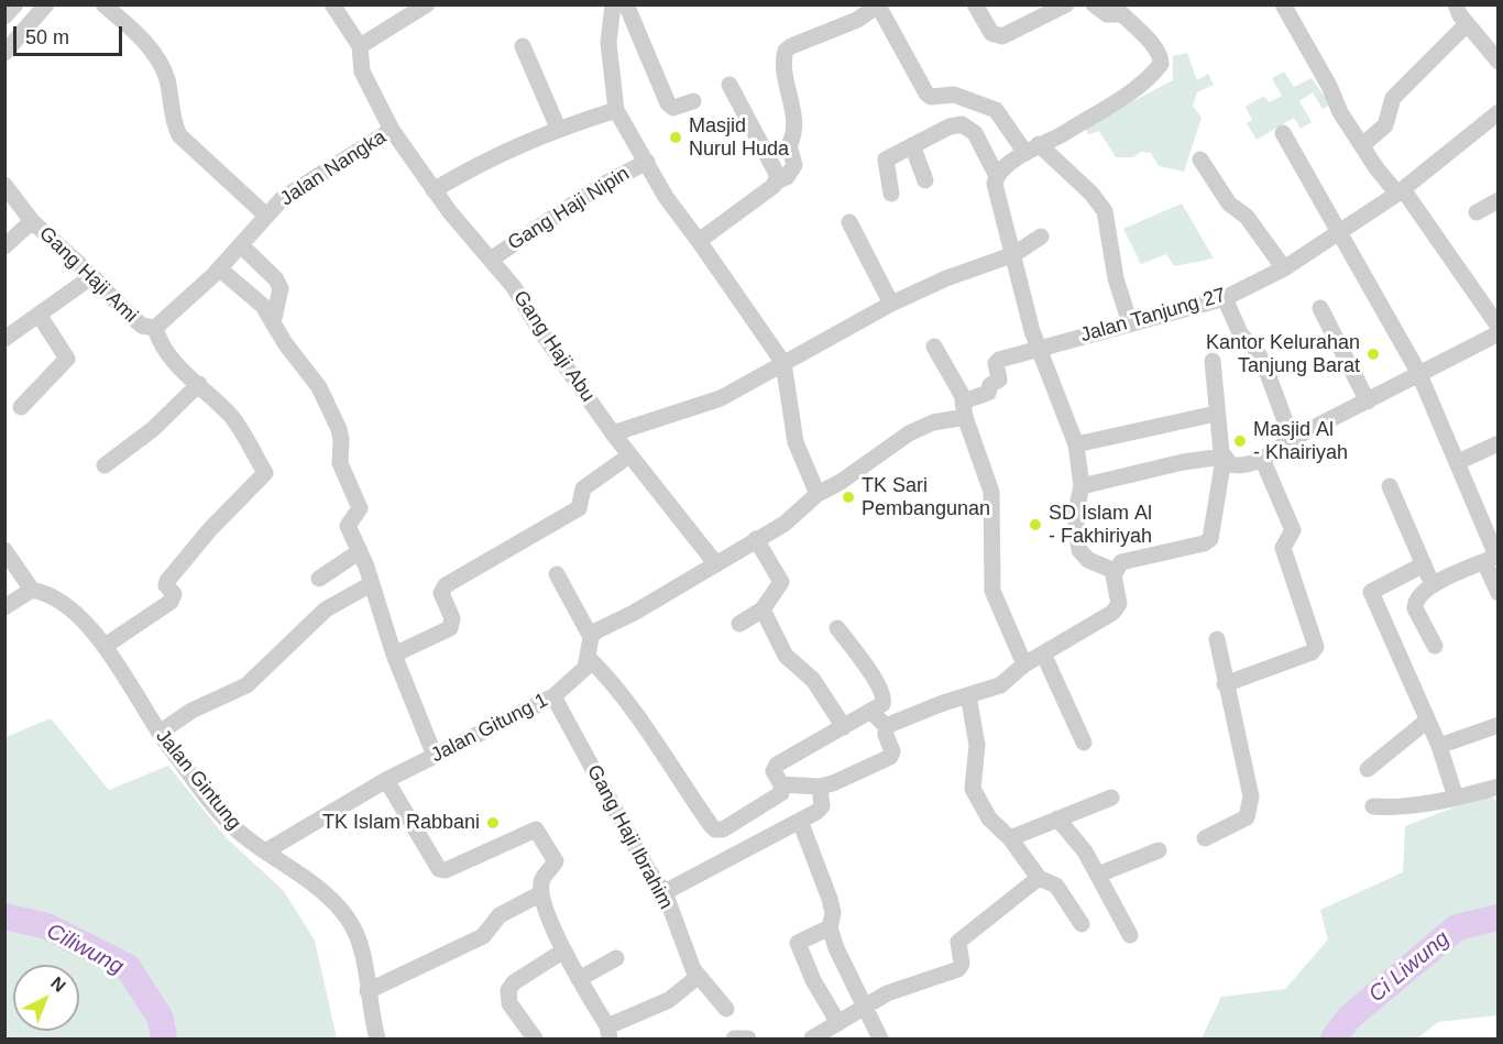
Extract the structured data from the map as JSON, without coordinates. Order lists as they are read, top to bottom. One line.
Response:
{"streets":{"street":["Jalan Nangka","Gang Haji Nipin","Gang Haji Ami","Jalan Tanjung 27","Gang Haji Abu","Jalan Gitung 1","Jalan Gintung","Gang Haji Ibrahim"]},"crossings":[["Jalan Nangka","Gang Haji Ami"],["Jalan Nangka","Gang Haji Abu"],["Gang Haji Nipin","Gang Haji Abu"],["Gang Haji Ami","Jalan Gintung"],["Jalan Gitung 1","Jalan Gintung"],["Jalan Gitung 1","Gang Haji Ibrahim"]],"water":["Ciliwung","Ci Liwung"],"places":["Masjid Nurul Huda","Kantor Kelurahan Tanjung Barat","Masjid Al - Khairiyah","TK Sari Pembangunan","SD Islam Al - Fakhiriyah","TK Islam Rabbani"],"scale_bar":"50 m","north":"top right"}
